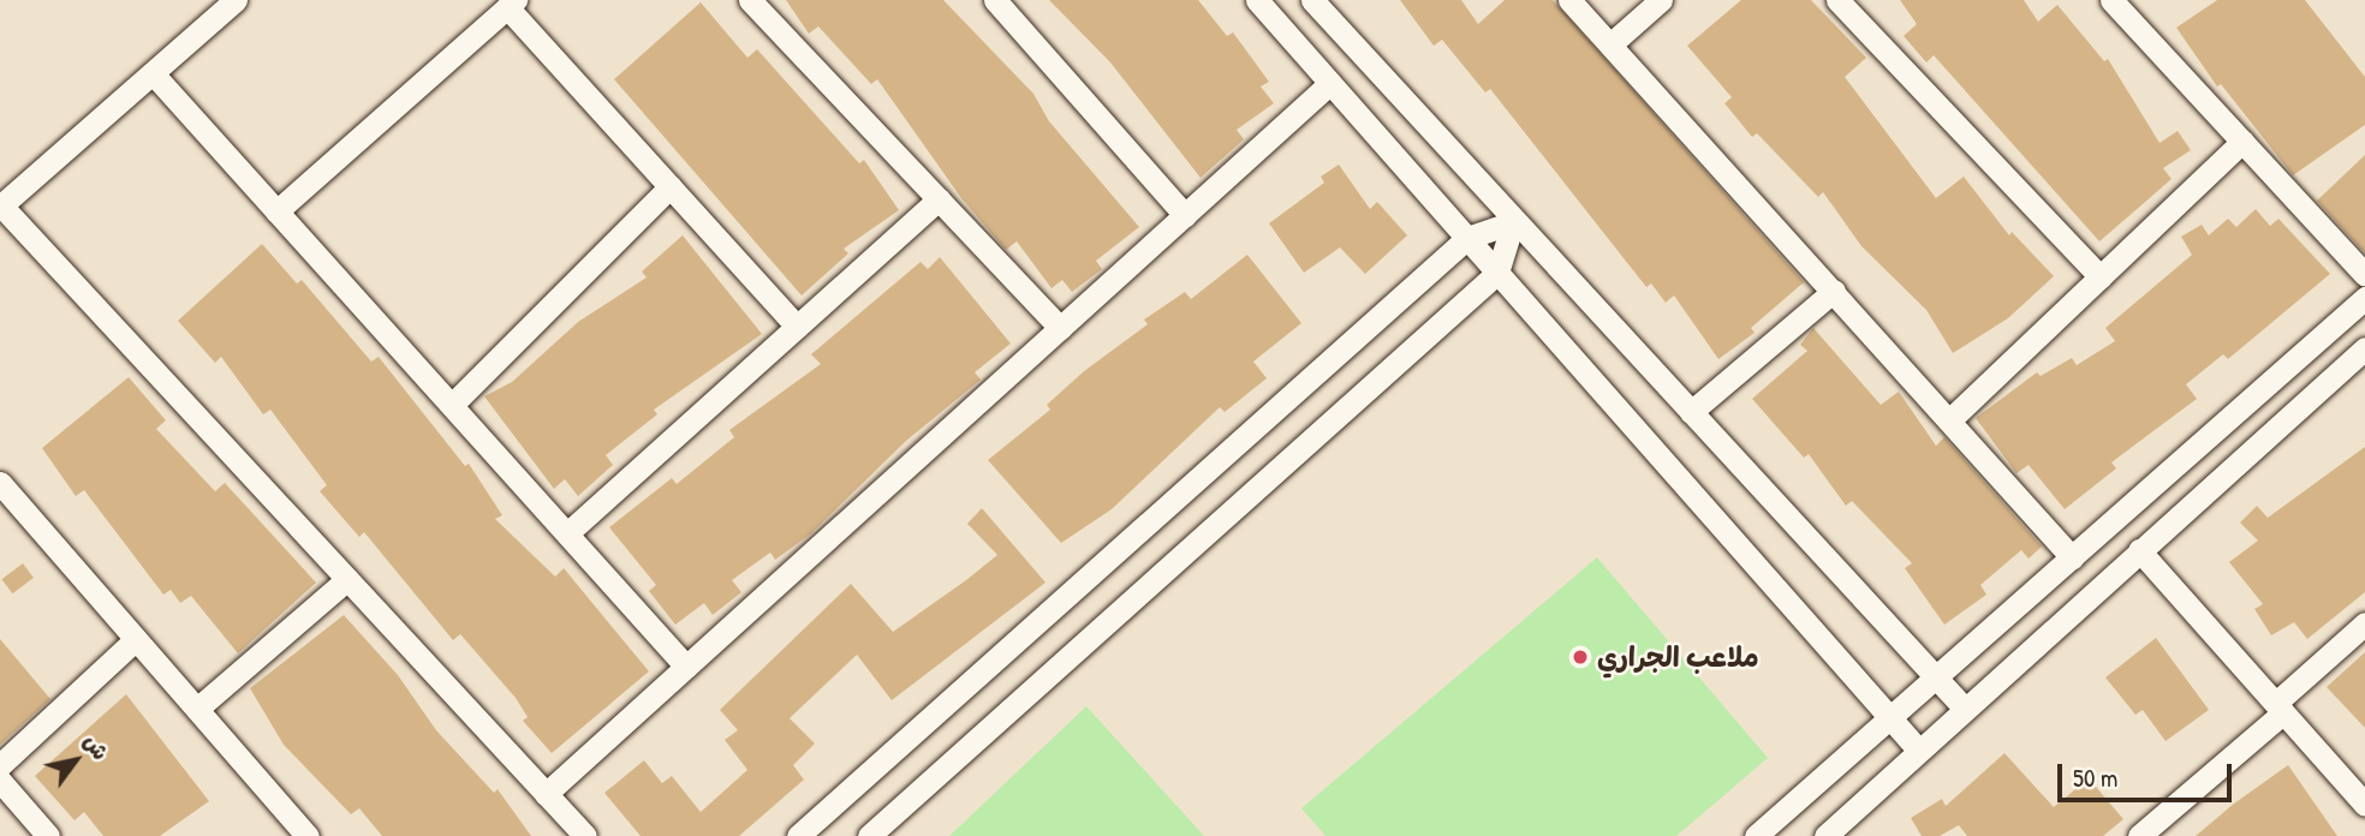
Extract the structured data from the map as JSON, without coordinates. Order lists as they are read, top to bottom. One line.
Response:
{"places":["ملاعب الجراري"],"scale_bar":"50 m","north":"top right"}
